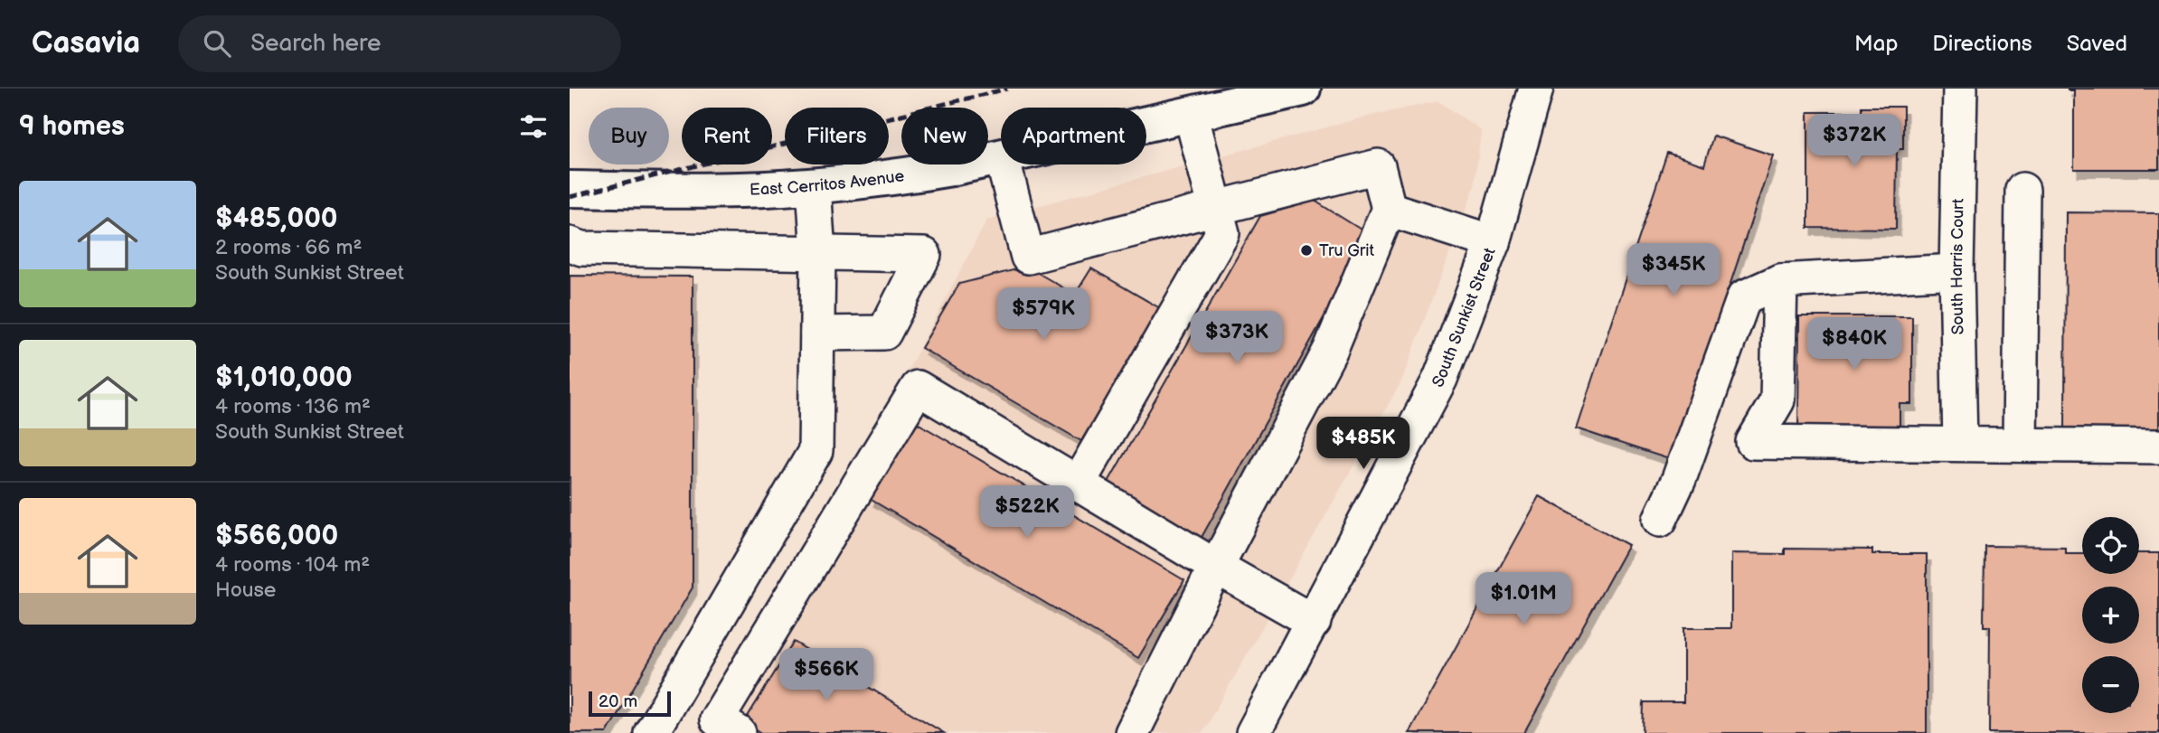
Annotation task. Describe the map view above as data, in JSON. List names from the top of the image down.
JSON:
{
  "streets": {
    "main road": ["East Cerritos Avenue"],
    "street": ["South Harris Court", "South Sunkist Street"]
  },
  "places": ["Tru Grit"],
  "scale_bar": "20 m",
  "page": {
    "header": "Casavia",
    "search": "Search here",
    "nav": ["Map", "Directions", "Saved"],
    "heading": "9 homes",
    "chip": [
      "Buy",
      "Rent",
      "Filters",
      "New",
      "Apartment"
    ],
    "price": [
      "$372K",
      "$345K",
      "$579K",
      "$373K",
      "$840K",
      "$485K",
      "$522K",
      "$1.01M",
      "$566K"
    ],
    "list": [
      {
        "name": "$485,000",
        "note": "2 rooms · 66 m² · South Sunkist Street"
      },
      {
        "name": "$1,010,000",
        "note": "4 rooms · 136 m² · South Sunkist Street"
      },
      {
        "name": "$566,000",
        "note": "4 rooms · 104 m² · House"
      }
    ],
    "map_buttons": ["+", "−"],
    "scale": "20 m"
  }
}
